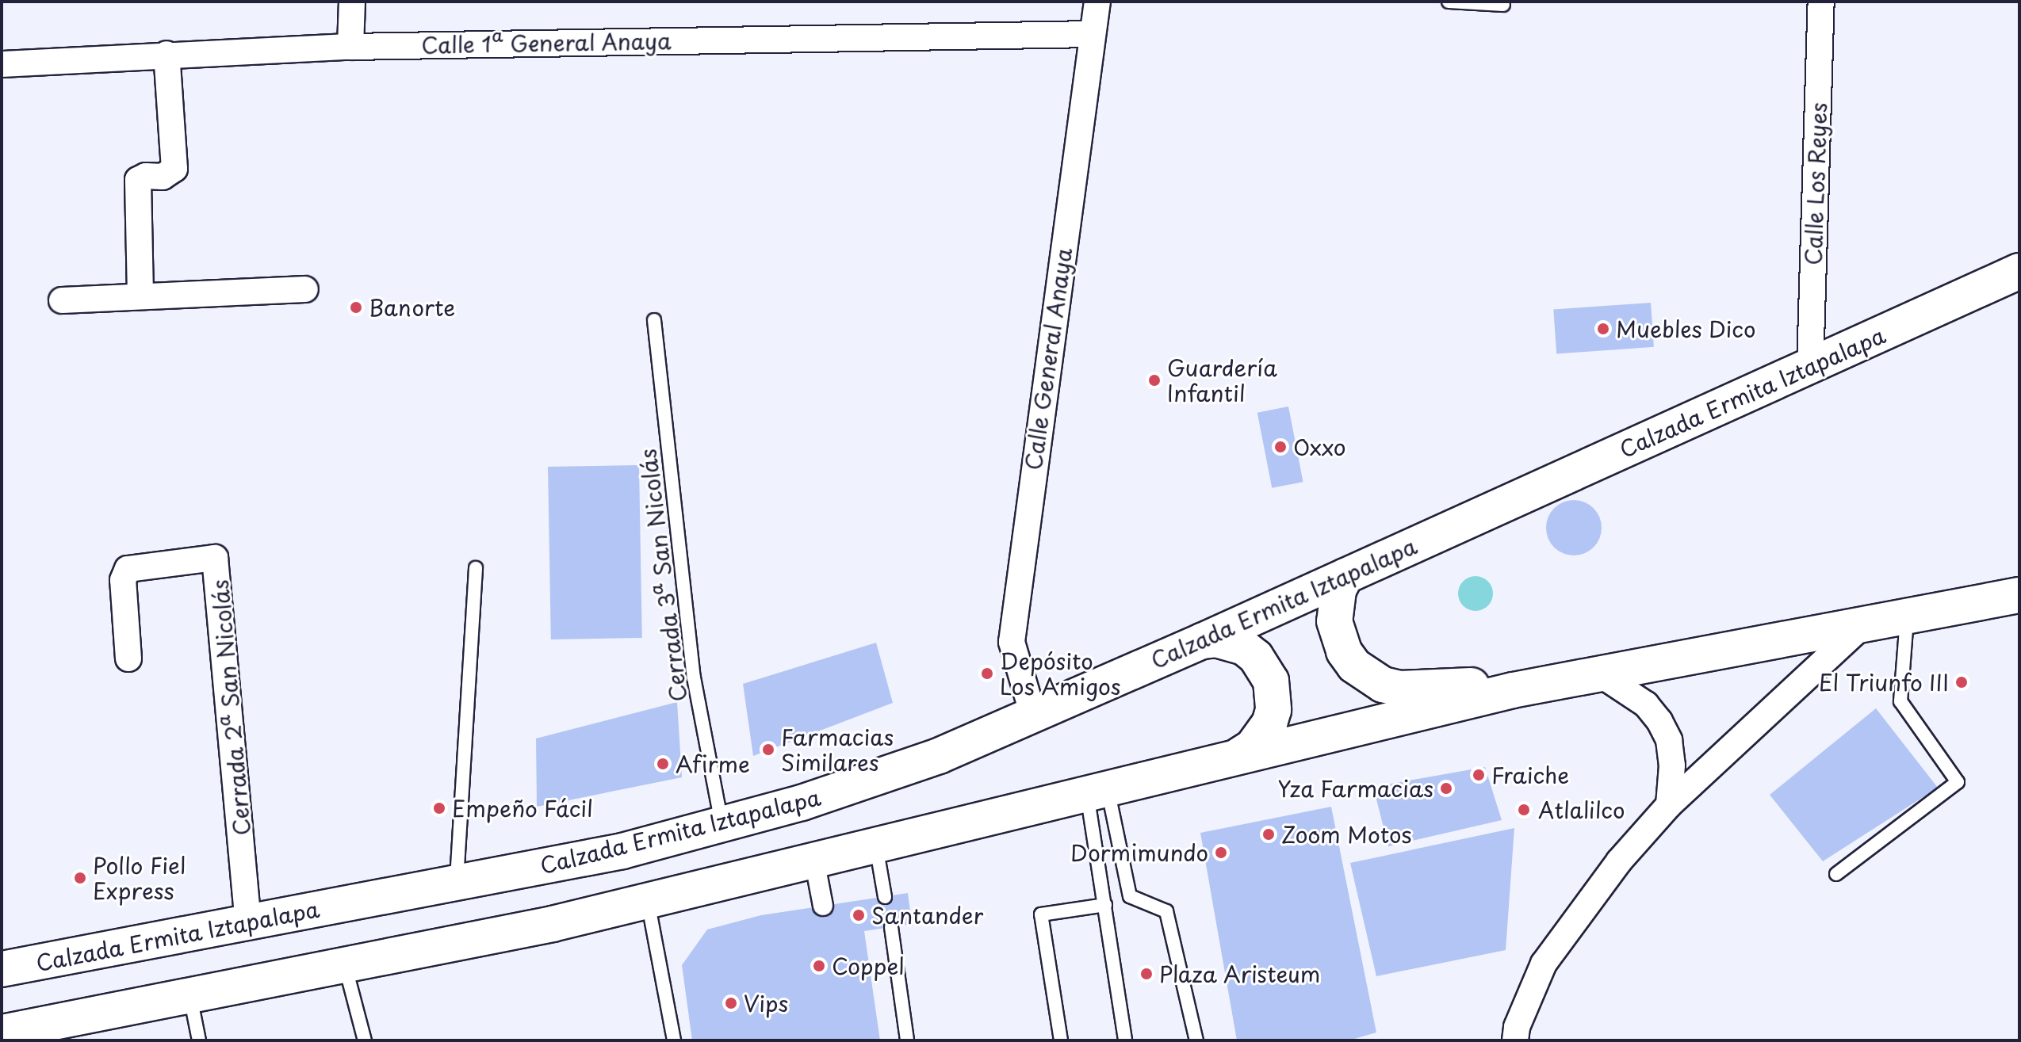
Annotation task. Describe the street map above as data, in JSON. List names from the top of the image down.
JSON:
{
  "streets": {
    "main road": ["Calzada Ermita Iztapalapa"],
    "street": [
      "Calle 1ª General Anaya",
      "Calle Los Reyes",
      "Calle General Anaya",
      "Cerrada 2ª San Nicolás"
    ],
    "lane": ["Cerrada 3ª San Nicolás"]
  },
  "crossings": [
    ["Calle 1ª General Anaya", "Calle General Anaya"],
    ["Calle Los Reyes", "Calzada Ermita Iztapalapa"],
    ["Calle General Anaya", "Calzada Ermita Iztapalapa"],
    ["Calzada Ermita Iztapalapa", "Cerrada 3ª San Nicolás"],
    ["Calzada Ermita Iztapalapa", "Cerrada 2ª San Nicolás"]
  ],
  "places": [
    "Banorte",
    "Muebles Dico",
    "Guardería Infantil",
    "Oxxo",
    "Depósito Los Amigos",
    "El Triunfo III",
    "Farmacias Similares",
    "Afirme",
    "Fraiche",
    "Yza Farmacias",
    "Empeño Fácil",
    "Atlalilco",
    "Zoom Motos",
    "Dormimundo",
    "Pollo Fiel Express",
    "Santander",
    "Coppel",
    "Plaza Aristeum",
    "Vips"
  ]
}
